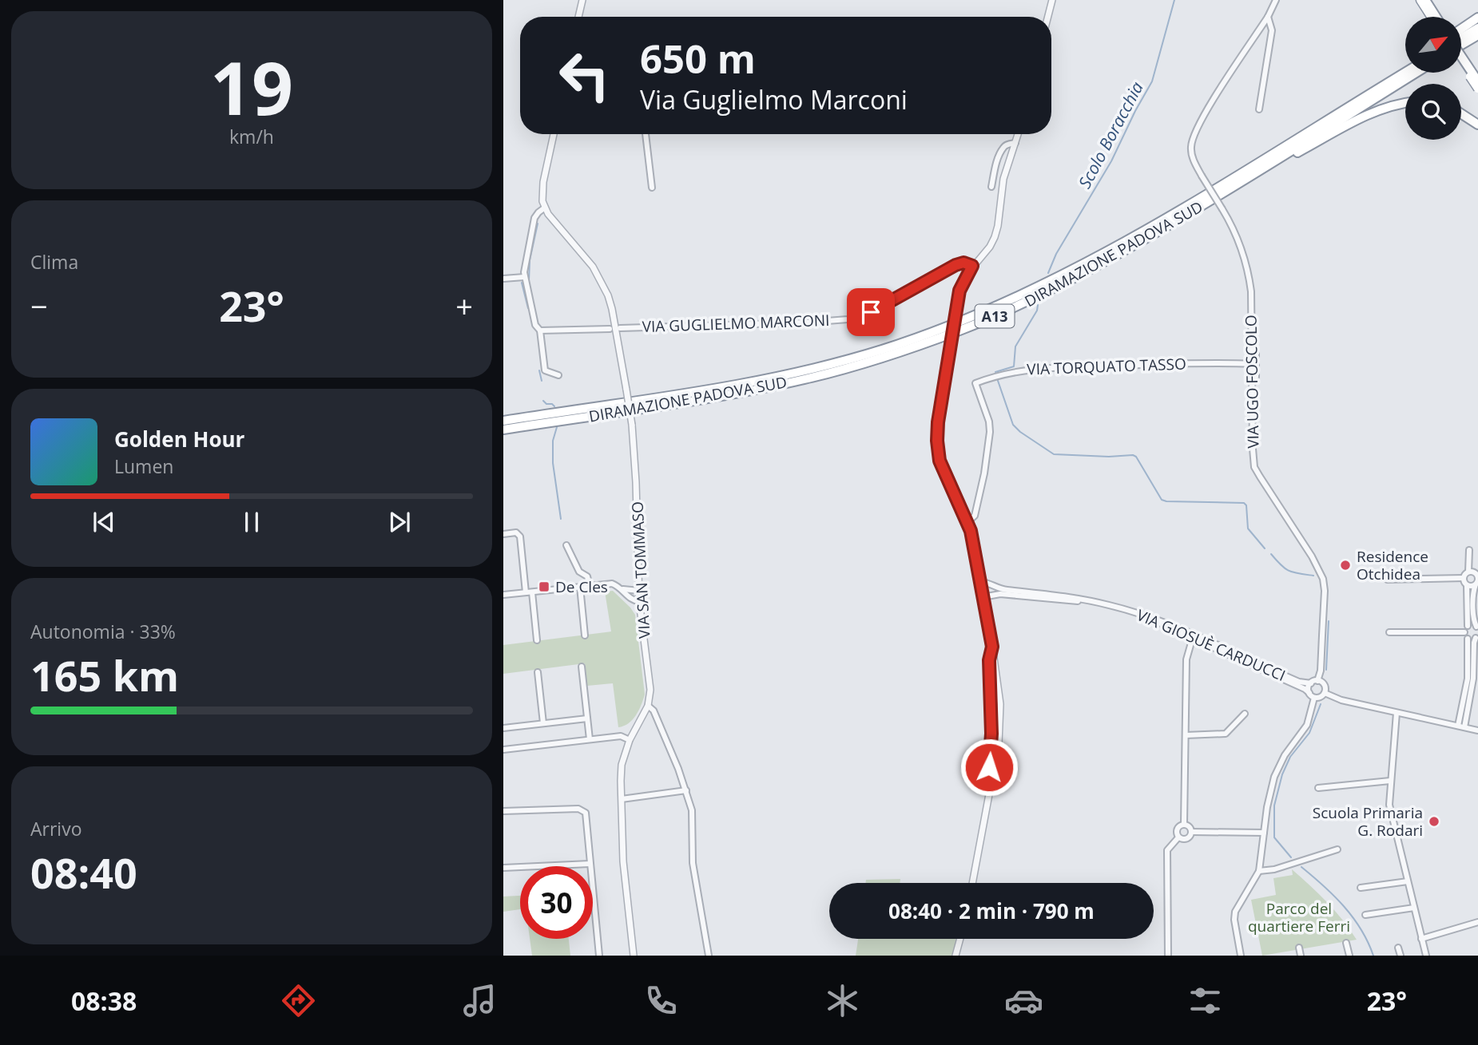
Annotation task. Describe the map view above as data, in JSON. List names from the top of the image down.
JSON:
{
  "streets": {
    "highway": ["DIRAMAZIONE PADOVA SUD", "A13"],
    "street": [
      "VIA GUGLIELMO MARCONI",
      "VIA TORQUATO TASSO",
      "VIA UGO FOSCOLO",
      "VIA SAN TOMMASO",
      "VIA GIOSUÈ CARDUCCI"
    ]
  },
  "crossings": [
    ["VIA TORQUATO TASSO", "VIA UGO FOSCOLO"],
    ["VIA UGO FOSCOLO", "VIA GIOSUÈ CARDUCCI"]
  ],
  "water": ["Scolo Boracchia"],
  "parks": ["Parco del quartiere Ferri"],
  "places": {
    "other": ["Residence Otchidea", "Scuola Primaria G. Rodari"],
    "transit": ["De Cles"]
  },
  "north": "top right",
  "page": {
    "tile": [
      ["19", "km/h"],
      "Clima",
      ["Autonomia · 33%", "165 km"],
      ["Arrivo", "08:40"]
    ],
    "turn": ["650 m", "Via Guglielmo Marconi"],
    "heat": ["−", "23°", "+"],
    "song": ["Golden Hour", "Lumen"],
    "limit": "30",
    "trip": "08:40 · 2 min · 790 m",
    "tabs": ["08:38", "23°"]
  }
}
